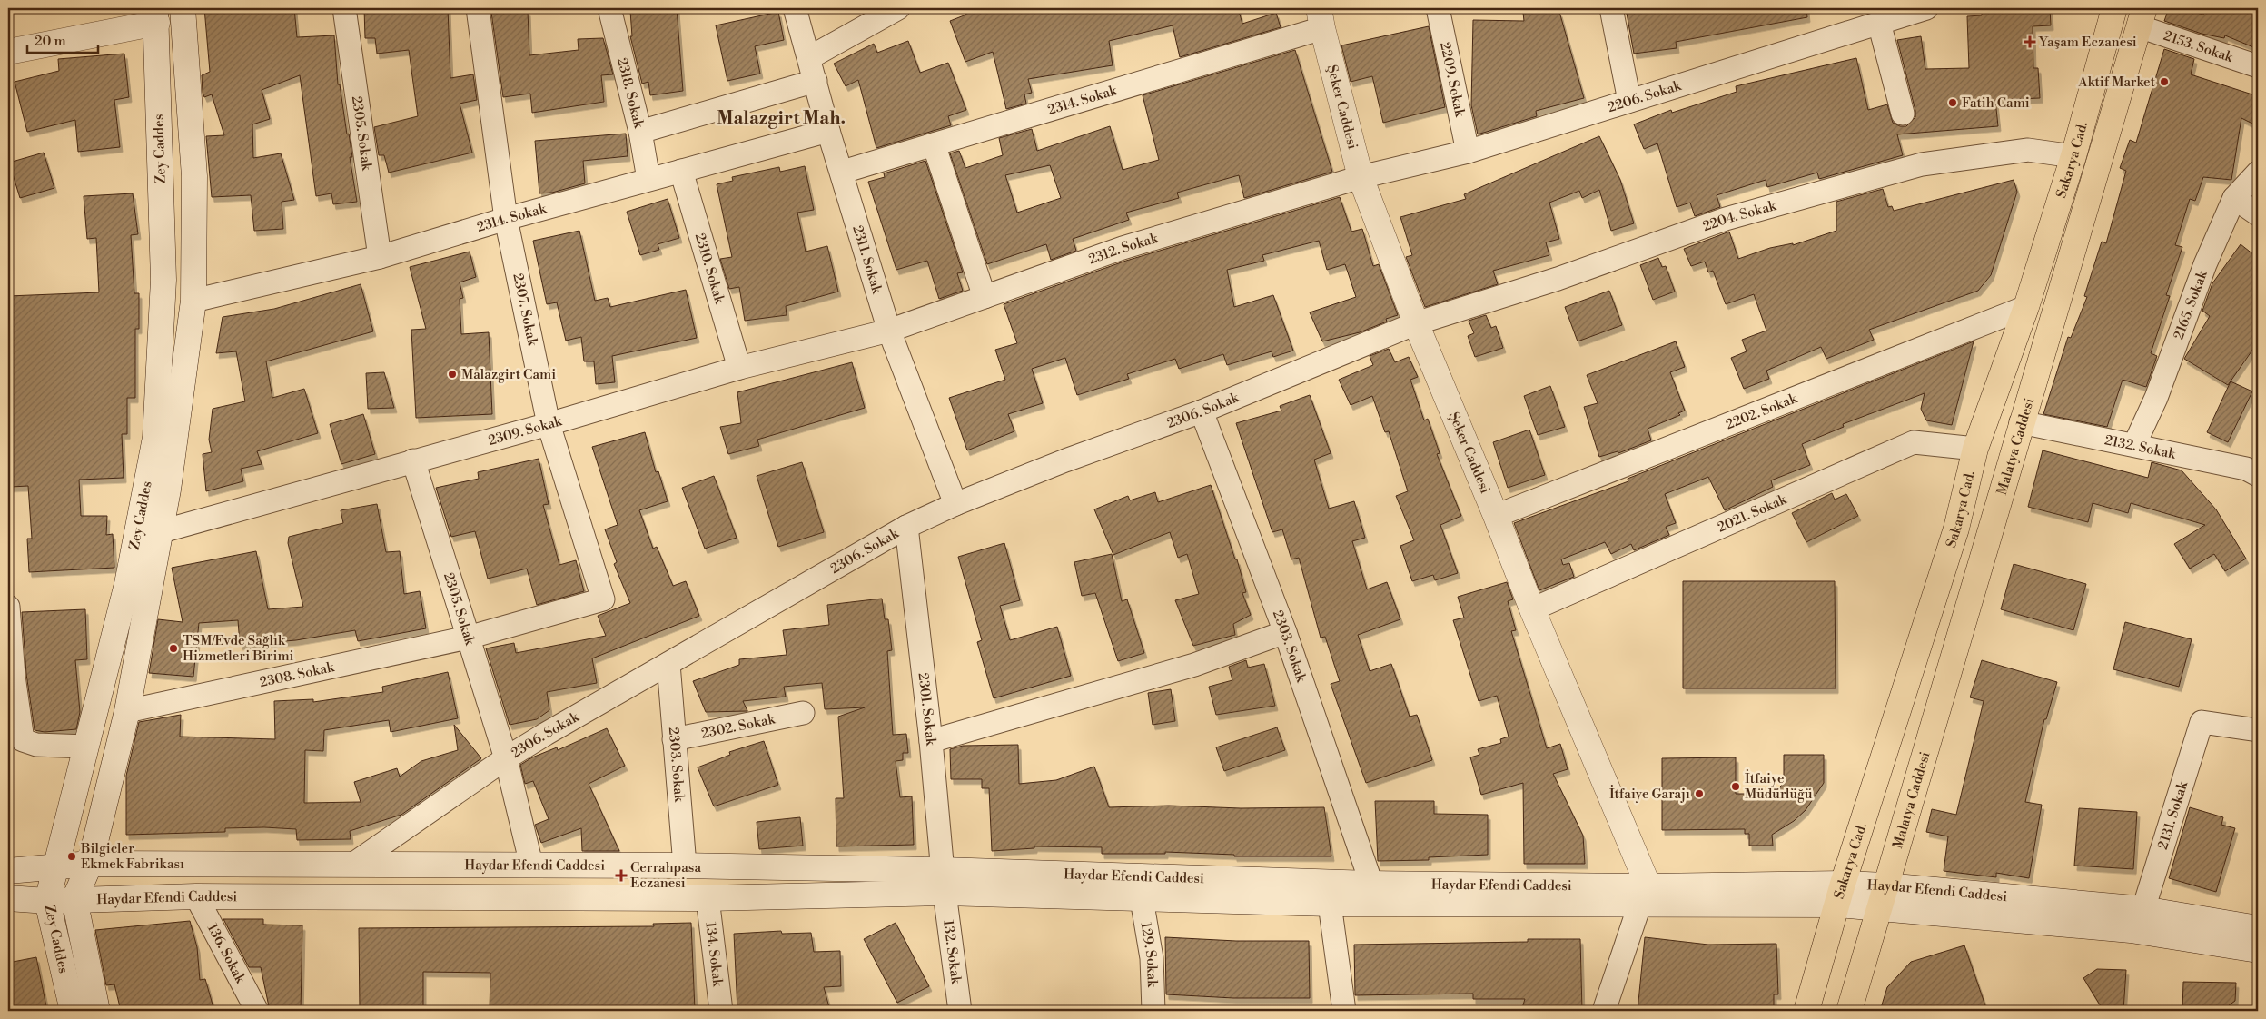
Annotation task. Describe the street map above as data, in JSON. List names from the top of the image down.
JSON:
{
  "streets": {
    "main road": [
      "Şeker Caddesi",
      "Zey Caddes",
      "Sakarya Cad.",
      "Malatya Caddesi",
      "Haydar Efendi Caddesi"
    ],
    "street": [
      "2153. Sokak",
      "2209. Sokak",
      "2318. Sokak",
      "2206. Sokak",
      "2314. Sokak",
      "2305. Sokak",
      "2204. Sokak",
      "2312. Sokak",
      "2311. Sokak",
      "2310. Sokak",
      "2165. Sokak",
      "2307. Sokak",
      "2306. Sokak",
      "2202. Sokak",
      "2309. Sokak",
      "2132. Sokak",
      "2021. Sokak",
      "2303. Sokak",
      "2308. Sokak",
      "2301. Sokak",
      "2302. Sokak",
      "2131. Sokak",
      "132. Sokak",
      "136. Sokak",
      "134. Sokak",
      "129. Sokak"
    ]
  },
  "crossings": [
    ["2153. Sokak", "Malatya Caddesi"],
    ["2209. Sokak", "2206. Sokak"],
    ["2318. Sokak", "2314. Sokak"],
    ["2206. Sokak", "Şeker Caddesi"],
    ["2206. Sokak", "2312. Sokak"],
    ["2314. Sokak", "Şeker Caddesi"],
    ["2314. Sokak", "2305. Sokak"],
    ["2314. Sokak", "Zey Caddes"],
    ["2314. Sokak", "2311. Sokak"],
    ["2314. Sokak", "2310. Sokak"],
    ["2314. Sokak", "2307. Sokak"],
    ["Şeker Caddesi", "2204. Sokak"],
    ["Şeker Caddesi", "2312. Sokak"],
    ["Şeker Caddesi", "2306. Sokak"],
    ["Şeker Caddesi", "2202. Sokak"],
    ["Şeker Caddesi", "2021. Sokak"],
    ["Şeker Caddesi", "Haydar Efendi Caddesi"],
    ["2305. Sokak", "2307. Sokak"],
    ["2305. Sokak", "2306. Sokak"],
    ["2305. Sokak", "2309. Sokak"],
    ["2305. Sokak", "2308. Sokak"],
    ["2305. Sokak", "Haydar Efendi Caddesi"],
    ["Zey Caddes", "2309. Sokak"],
    ["Zey Caddes", "2308. Sokak"],
    ["Zey Caddes", "Haydar Efendi Caddesi"],
    ["Sakarya Cad.", "2204. Sokak"],
    ["Sakarya Cad.", "2202. Sokak"],
    ["Sakarya Cad.", "2021. Sokak"],
    ["Sakarya Cad.", "Haydar Efendi Caddesi"],
    ["2204. Sokak", "2306. Sokak"],
    ["2312. Sokak", "2311. Sokak"],
    ["2312. Sokak", "2309. Sokak"],
    ["2311. Sokak", "2306. Sokak"],
    ["2311. Sokak", "2309. Sokak"],
    ["2310. Sokak", "2309. Sokak"],
    ["2165. Sokak", "2132. Sokak"],
    ["2307. Sokak", "2309. Sokak"],
    ["2307. Sokak", "2308. Sokak"],
    ["2306. Sokak", "2303. Sokak"],
    ["2306. Sokak", "2301. Sokak"],
    ["2306. Sokak", "Haydar Efendi Caddesi"],
    ["2132. Sokak", "Malatya Caddesi"],
    ["Malatya Caddesi", "Haydar Efendi Caddesi"],
    ["2303. Sokak", "2302. Sokak"],
    ["2303. Sokak", "Haydar Efendi Caddesi"],
    ["2301. Sokak", "Haydar Efendi Caddesi"],
    ["2301. Sokak", "132. Sokak"],
    ["2131. Sokak", "Haydar Efendi Caddesi"],
    ["Haydar Efendi Caddesi", "132. Sokak"],
    ["Haydar Efendi Caddesi", "136. Sokak"],
    ["Haydar Efendi Caddesi", "134. Sokak"],
    ["Haydar Efendi Caddesi", "129. Sokak"]
  ],
  "districts": ["Malazgirt Mah."],
  "places": {
    "health": ["Yaşam Eczanesi", "Cerrahpasa Eczanesi"],
    "other": [
      "Aktif Market",
      "Fatih Cami",
      "Malazgirt Cami",
      "TSM/Evde Sağlık Hizmetleri Birimi",
      "İtfaiye Müdürlüğü",
      "İtfaiye Garajı",
      "Bilgicler Ekmek Fabrikası"
    ]
  },
  "scale_bar": "20 m"
}
